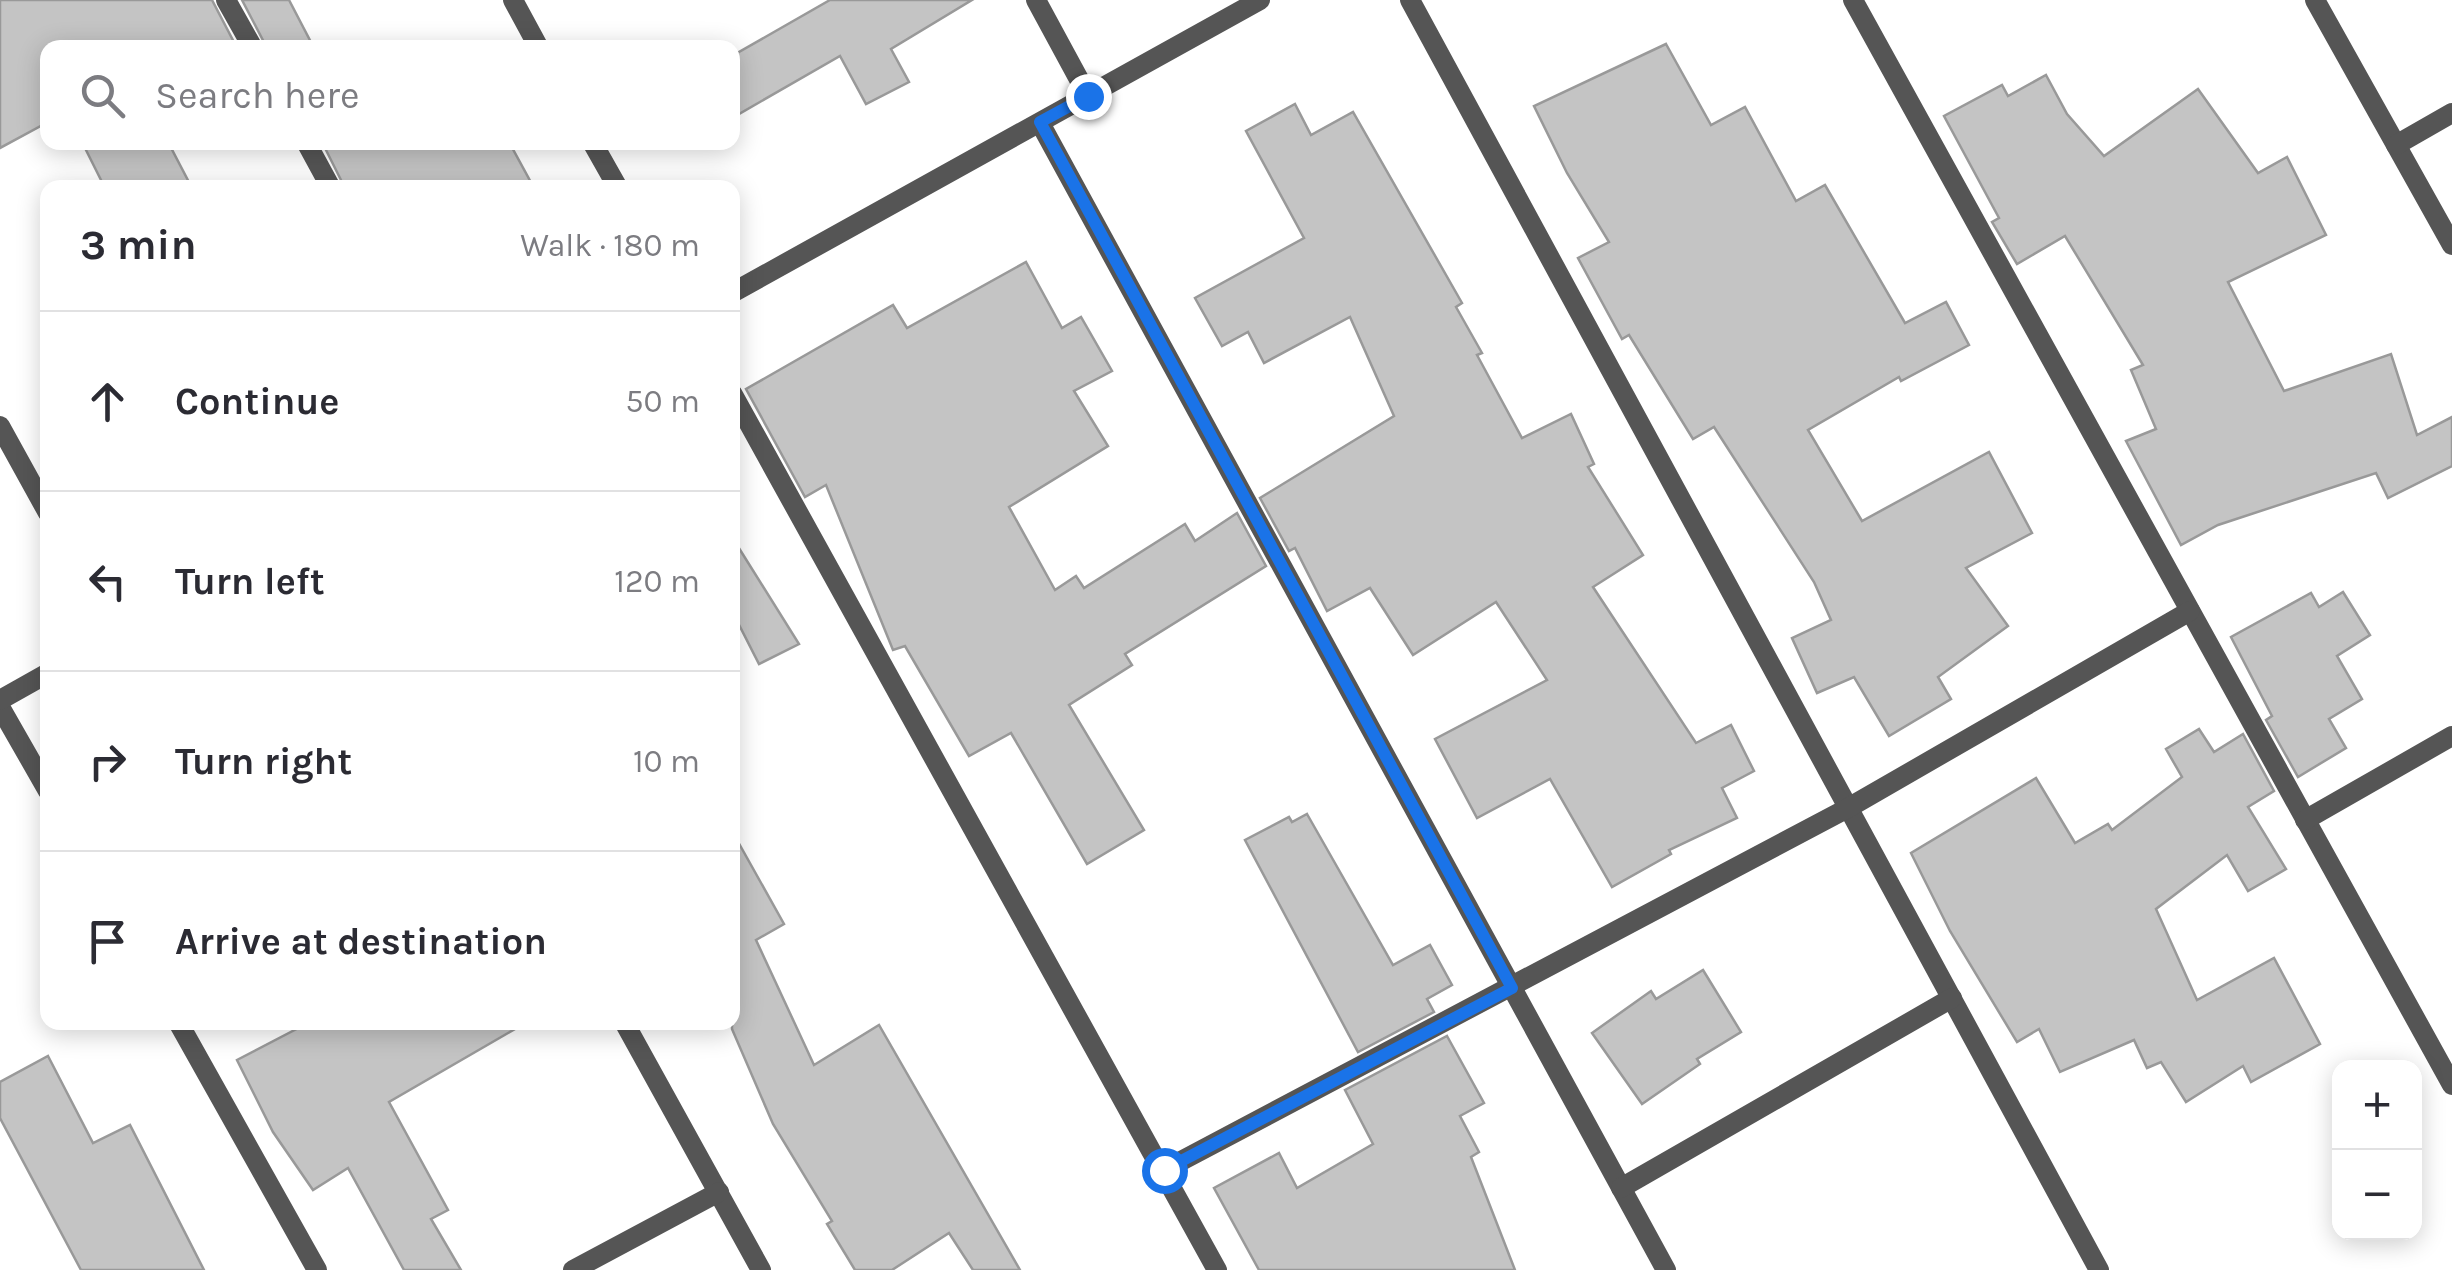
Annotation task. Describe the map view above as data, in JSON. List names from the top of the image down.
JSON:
{
  "page": {
    "search": "Search here",
    "heading": ["3 min", "Walk · 180 m"],
    "list": [
      ["Continue", "50 m"],
      ["Turn left", "120 m"],
      ["Turn right", "10 m"],
      "Arrive at destination"
    ],
    "map_buttons": ["+", "−"]
  }
}
